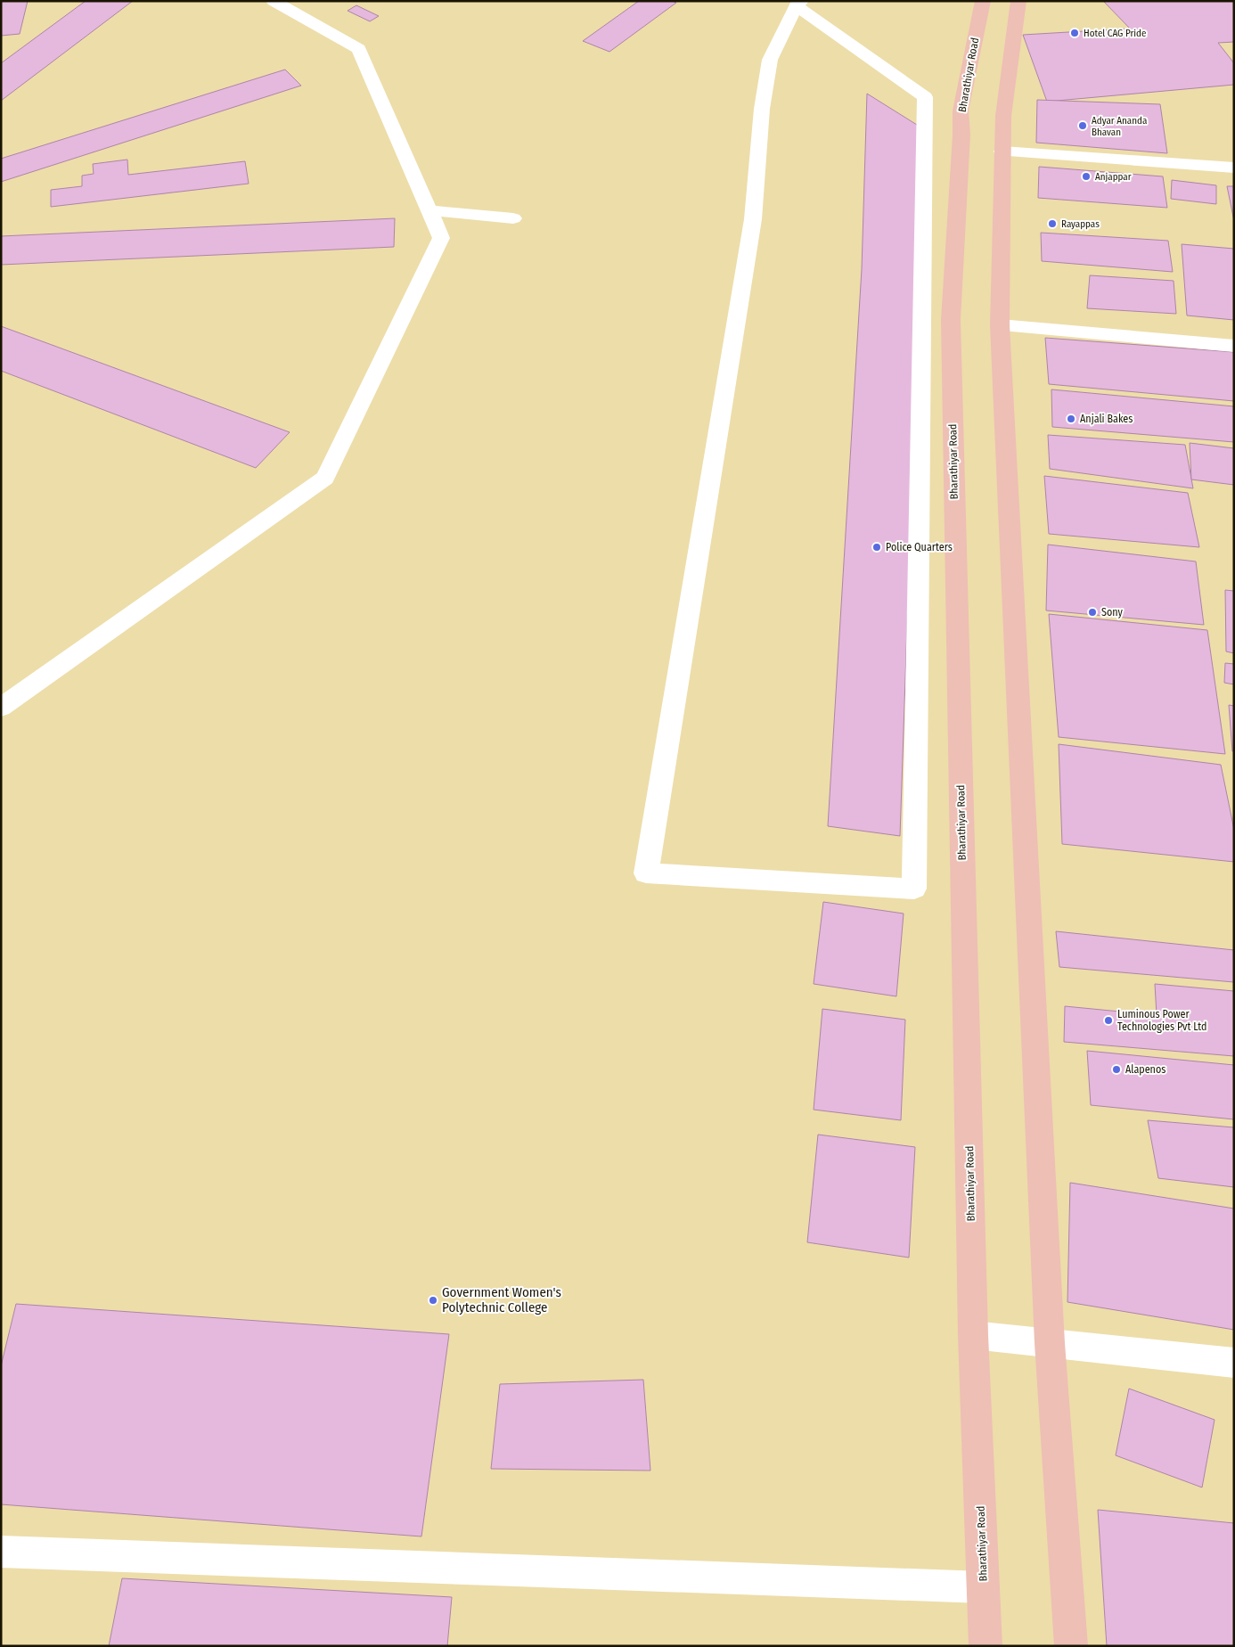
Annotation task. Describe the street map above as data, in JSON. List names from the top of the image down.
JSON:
{
  "streets": {
    "main road": ["Bharathiyar Road"]
  },
  "places": [
    "Hotel CAG Pride",
    "Adyar Ananda Bhavan",
    "Anjappar",
    "Rayappas",
    "Anjali Bakes",
    "Police Quarters",
    "Sony",
    "Luminous Power Technologies Pvt Ltd",
    "Alapenos",
    "Government Women's Polytechnic College"
  ]
}
